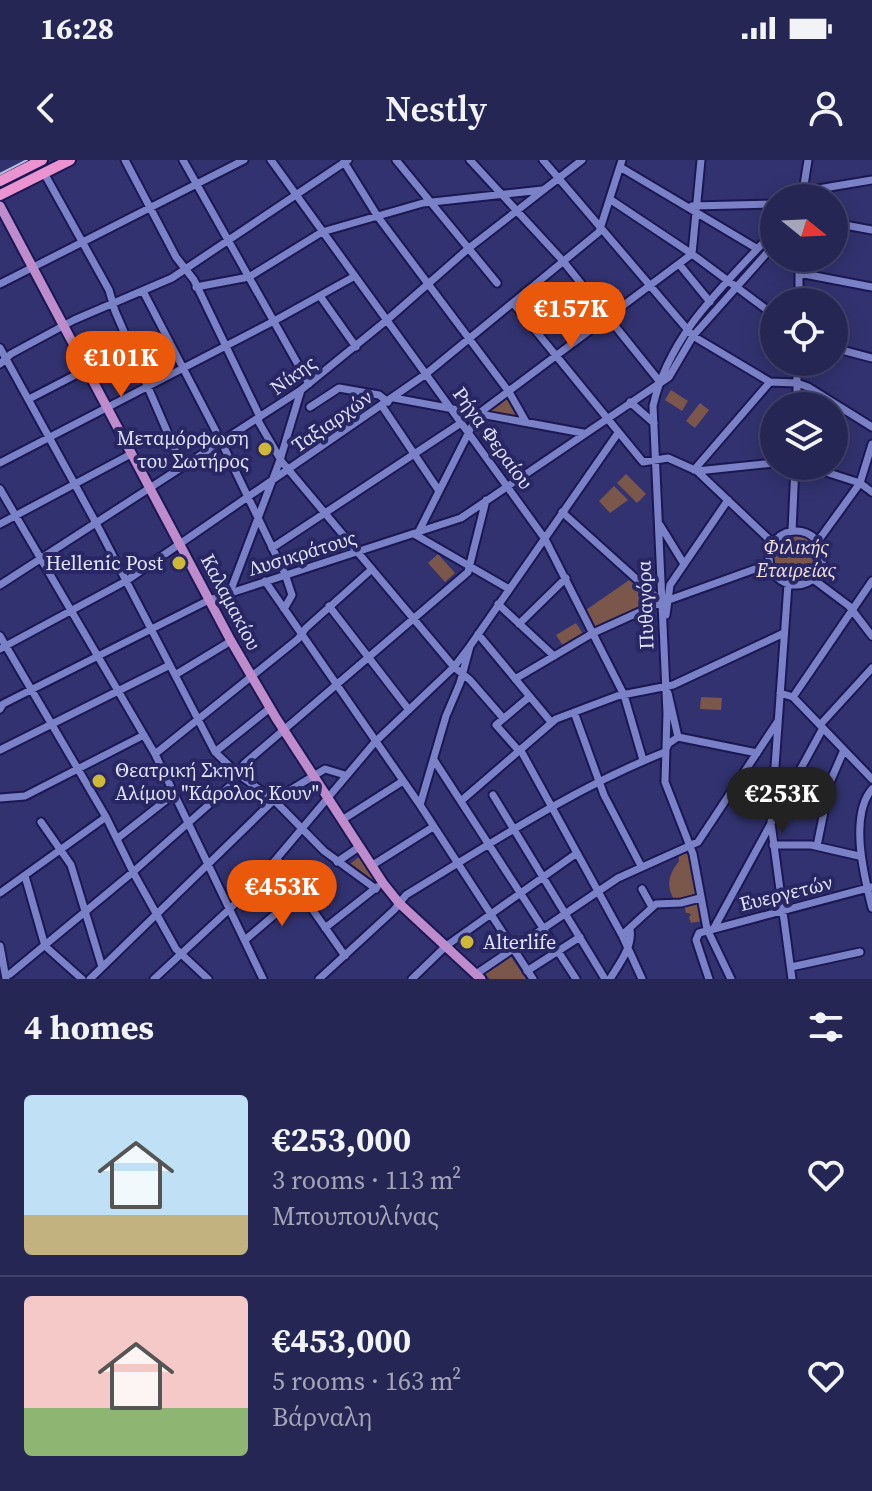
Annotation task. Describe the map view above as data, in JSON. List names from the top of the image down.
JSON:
{
  "streets": {
    "main road": ["Καλαμακίου"],
    "street": [
      "Νίκης",
      "Ταξιαρχών",
      "Ρήγα Φεραίου",
      "Λυσικράτους",
      "Πυθαγόρα",
      "Ευεργετών"
    ]
  },
  "crossings": [
    ["Νίκης", "Ρήγα Φεραίου"],
    ["Νίκης", "Καλαμακίου"],
    ["Ταξιαρχών", "Ρήγα Φεραίου"],
    ["Ταξιαρχών", "Καλαμακίου"],
    ["Ρήγα Φεραίου", "Λυσικράτους"],
    ["Λυσικράτους", "Καλαμακίου"],
    ["Λυσικράτους", "Πυθαγόρα"],
    ["Πυθαγόρα", "Ευεργετών"]
  ],
  "parks": ["Φιλικής Εταιρείας"],
  "places": [
    "Μεταμόρφωση του Σωτήρος",
    "Hellenic Post",
    "Θεατρική Σκηνή Αλίμου \"Κάρολος Κουν\"",
    "Alterlife"
  ],
  "north": "right",
  "page": {
    "status": "16:28",
    "header": "Nestly",
    "price": [
      "€157K",
      "€101K",
      "€253K",
      "€453K"
    ],
    "heading": "4 homes",
    "list": [
      {
        "name": "€253,000",
        "note": "3 rooms · 113 m² · Μπουπουλίνας"
      },
      {
        "name": "€453,000",
        "note": "5 rooms · 163 m² · Βάρναλη"
      }
    ]
  }
}
